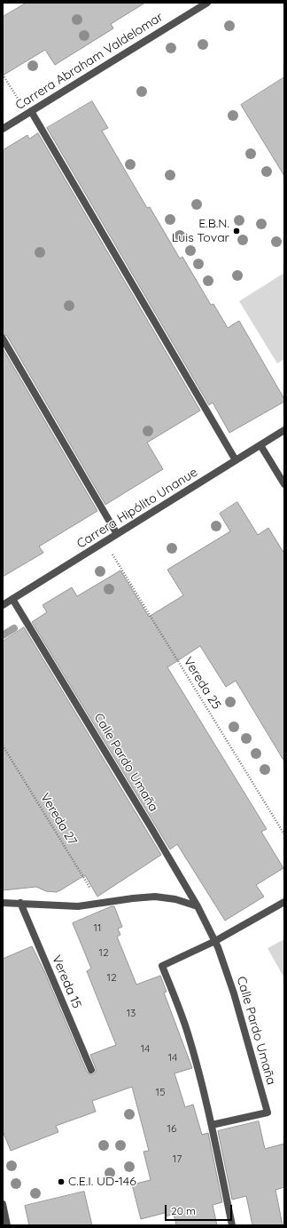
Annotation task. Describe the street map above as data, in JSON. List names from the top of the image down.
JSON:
{
  "streets": {
    "street": [
      "Carrera Abraham Valdelomar",
      "Carrera Hipólito Unanue",
      "Calle Pardo Umaña",
      "Vereda 15"
    ],
    "path": ["Vereda 25", "Vereda 27"]
  },
  "crossings": [
    ["Carrera Hipólito Unanue", "Vereda 25"],
    ["Carrera Hipólito Unanue", "Calle Pardo Umaña"]
  ],
  "places": ["E.B.N. Luis Tovar", "C.E.I. UD-146"],
  "house_numbers": [
    "11",
    "12",
    "12",
    "13",
    "14",
    "14",
    "15",
    "16",
    "17"
  ],
  "scale_bar": "20 m"
}
